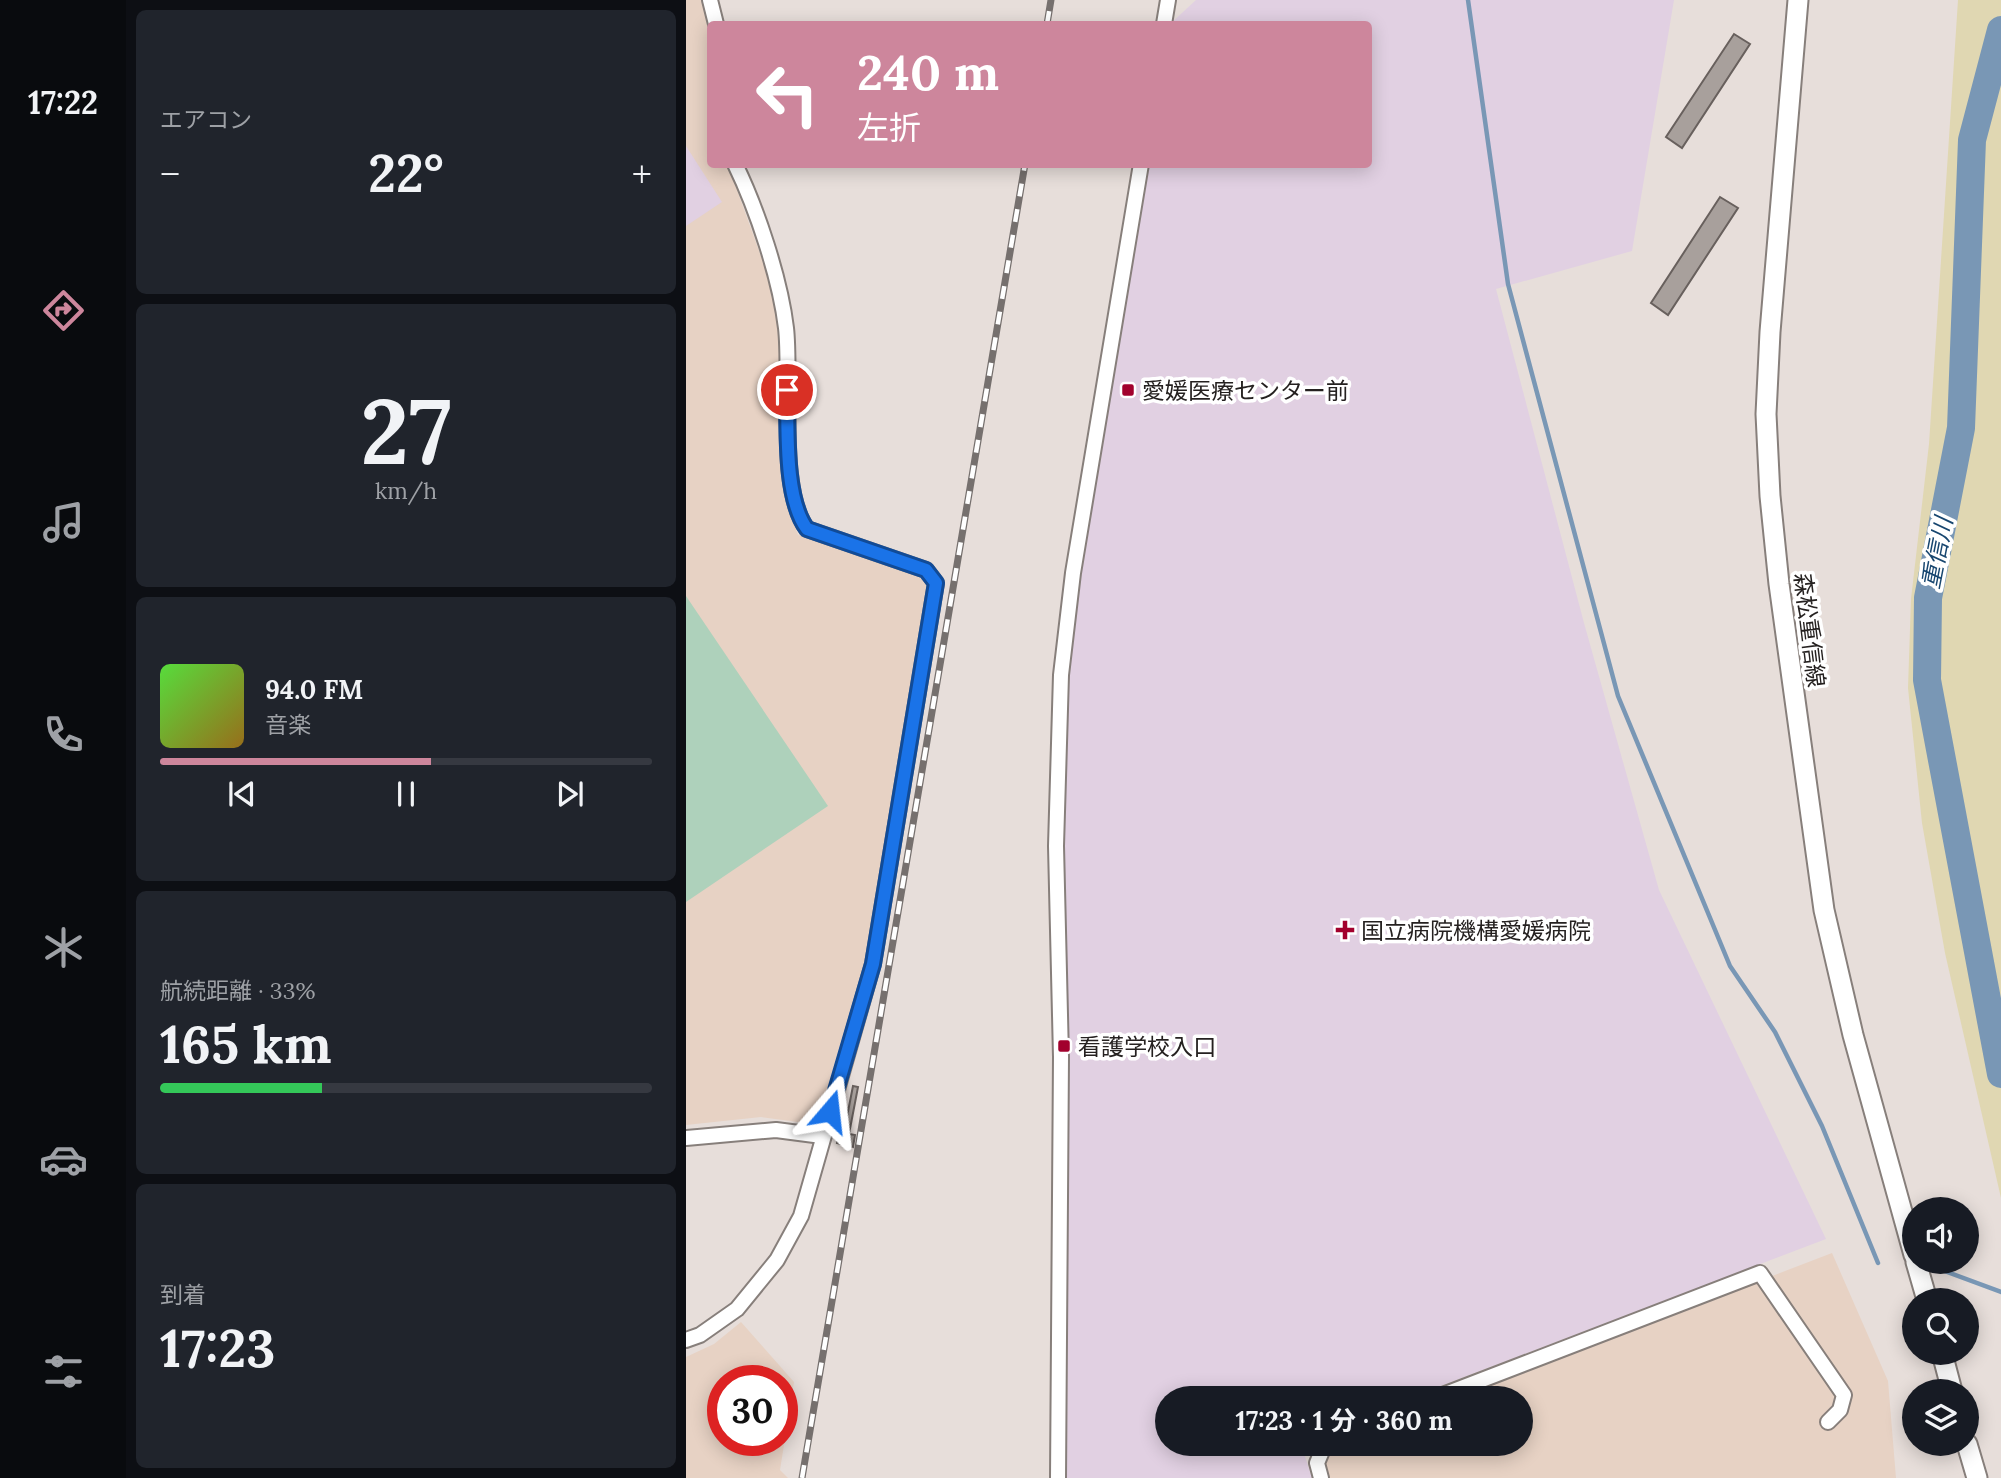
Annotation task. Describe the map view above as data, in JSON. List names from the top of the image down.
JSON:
{
  "streets": {
    "main road": ["森松重信線"]
  },
  "water": ["重信川"],
  "places": {
    "transit": ["愛媛医療センター前", "看護学校入口"],
    "health": ["国立病院機構愛媛病院"]
  },
  "page": {
    "tabs": "17:22",
    "tile": [
      "エアコン",
      ["27", "km/h"],
      ["航続距離 · 33%", "165 km"],
      ["到着", "17:23"]
    ],
    "turn": ["240 m", "左折"],
    "heat": ["−", "22°", "+"],
    "song": ["94.0 FM", "音楽"],
    "limit": "30",
    "trip": "17:23 · 1 分 · 360 m"
  }
}
